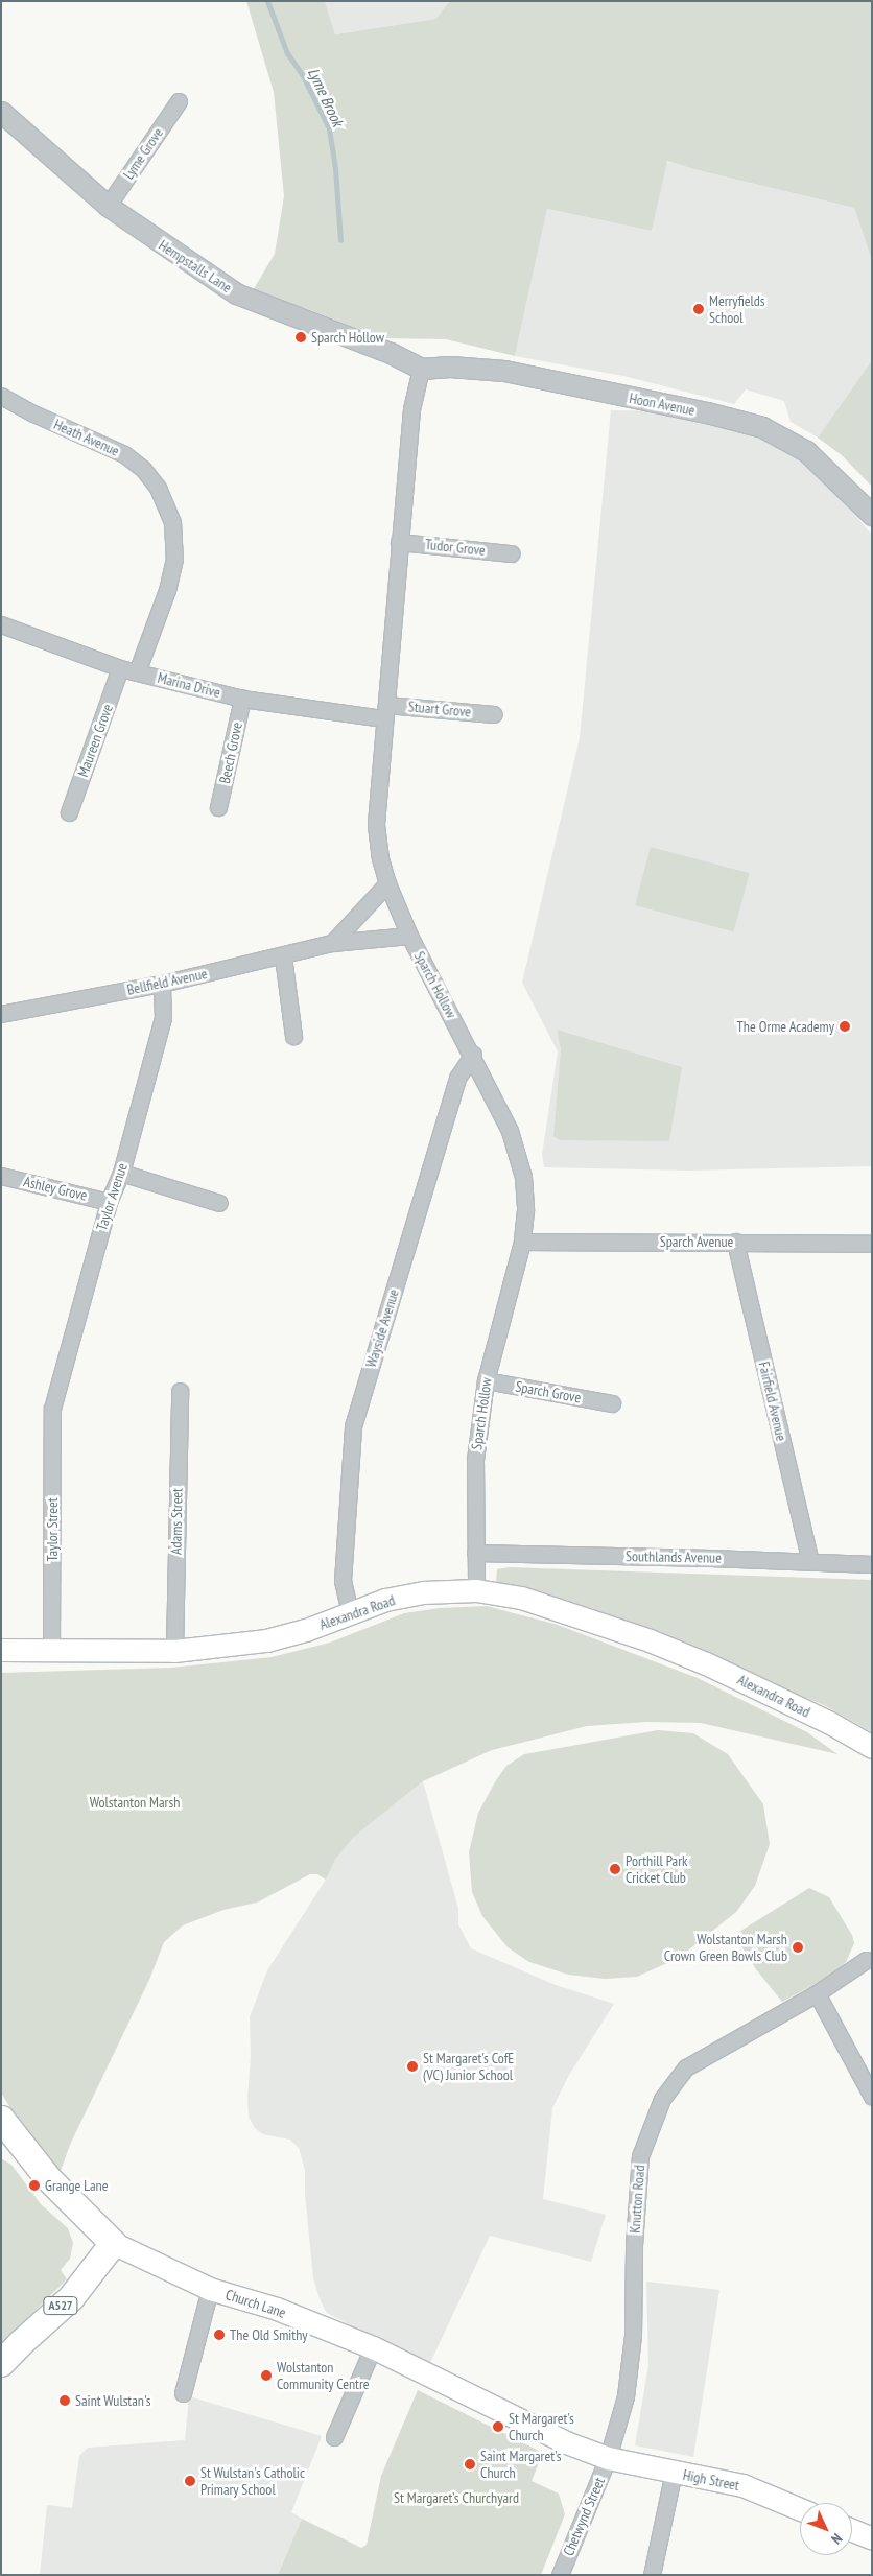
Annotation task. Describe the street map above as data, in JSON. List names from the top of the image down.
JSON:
{
  "streets": {
    "highway": ["Church Lane", "A527"],
    "main road": ["Alexandra Road", "High Street"],
    "street": [
      "Lyme Grove",
      "Hempstalls Lane",
      "Hoon Avenue",
      "Heath Avenue",
      "Tudor Grove",
      "Marina Drive",
      "Stuart Grove",
      "Maureen Grove",
      "Beech Grove",
      "Bellfield Avenue",
      "Sparch Hollow",
      "Ashley Grove",
      "Taylor Avenue",
      "Sparch Avenue",
      "Wayside Avenue",
      "Sparch Grove",
      "Fairfield Avenue",
      "Adams Street",
      "Taylor Street",
      "Southlands Avenue",
      "Knutton Road",
      "Chetwynd Street"
    ]
  },
  "crossings": [
    ["Lyme Grove", "Hempstalls Lane"],
    ["Hempstalls Lane", "Hoon Avenue"],
    ["Hempstalls Lane", "Sparch Hollow"],
    ["Hoon Avenue", "Sparch Hollow"],
    ["Heath Avenue", "Marina Drive"],
    ["Tudor Grove", "Sparch Hollow"],
    ["Marina Drive", "Stuart Grove"],
    ["Marina Drive", "Maureen Grove"],
    ["Marina Drive", "Beech Grove"],
    ["Marina Drive", "Sparch Hollow"],
    ["Stuart Grove", "Sparch Hollow"],
    ["Bellfield Avenue", "Sparch Hollow"],
    ["Bellfield Avenue", "Taylor Avenue"],
    ["Sparch Hollow", "Sparch Avenue"],
    ["Sparch Hollow", "Wayside Avenue"],
    ["Sparch Hollow", "Sparch Grove"],
    ["Sparch Hollow", "Southlands Avenue"],
    ["Sparch Hollow", "Alexandra Road"],
    ["Ashley Grove", "Taylor Avenue"],
    ["Taylor Avenue", "Taylor Street"],
    ["Sparch Avenue", "Fairfield Avenue"],
    ["Wayside Avenue", "Alexandra Road"],
    ["Fairfield Avenue", "Southlands Avenue"],
    ["Adams Street", "Alexandra Road"],
    ["Taylor Street", "Alexandra Road"],
    ["Knutton Road", "Church Lane"],
    ["Knutton Road", "High Street"],
    ["Knutton Road", "Chetwynd Street"],
    ["Church Lane", "A527"],
    ["Church Lane", "High Street"],
    ["Church Lane", "Chetwynd Street"],
    ["High Street", "Chetwynd Street"]
  ],
  "water": ["Lyme Brook"],
  "parks": ["Wolstanton Marsh", "St Margaret’s Churchyard"],
  "places": [
    "Merryfields School",
    "Sparch Hollow",
    "The Orme Academy",
    "Porthill Park Cricket Club",
    "Wolstanton Marsh Crown Green Bowls Club",
    "St Margaret's CofE (VC) Junior School",
    "Grange Lane",
    "The Old Smithy",
    "Wolstanton Community Centre",
    "Saint Wulstan's",
    "St Margaret's Church",
    "Saint Margaret's Church",
    "St Wulstan's Catholic Primary School"
  ],
  "north": "bottom right"
}
